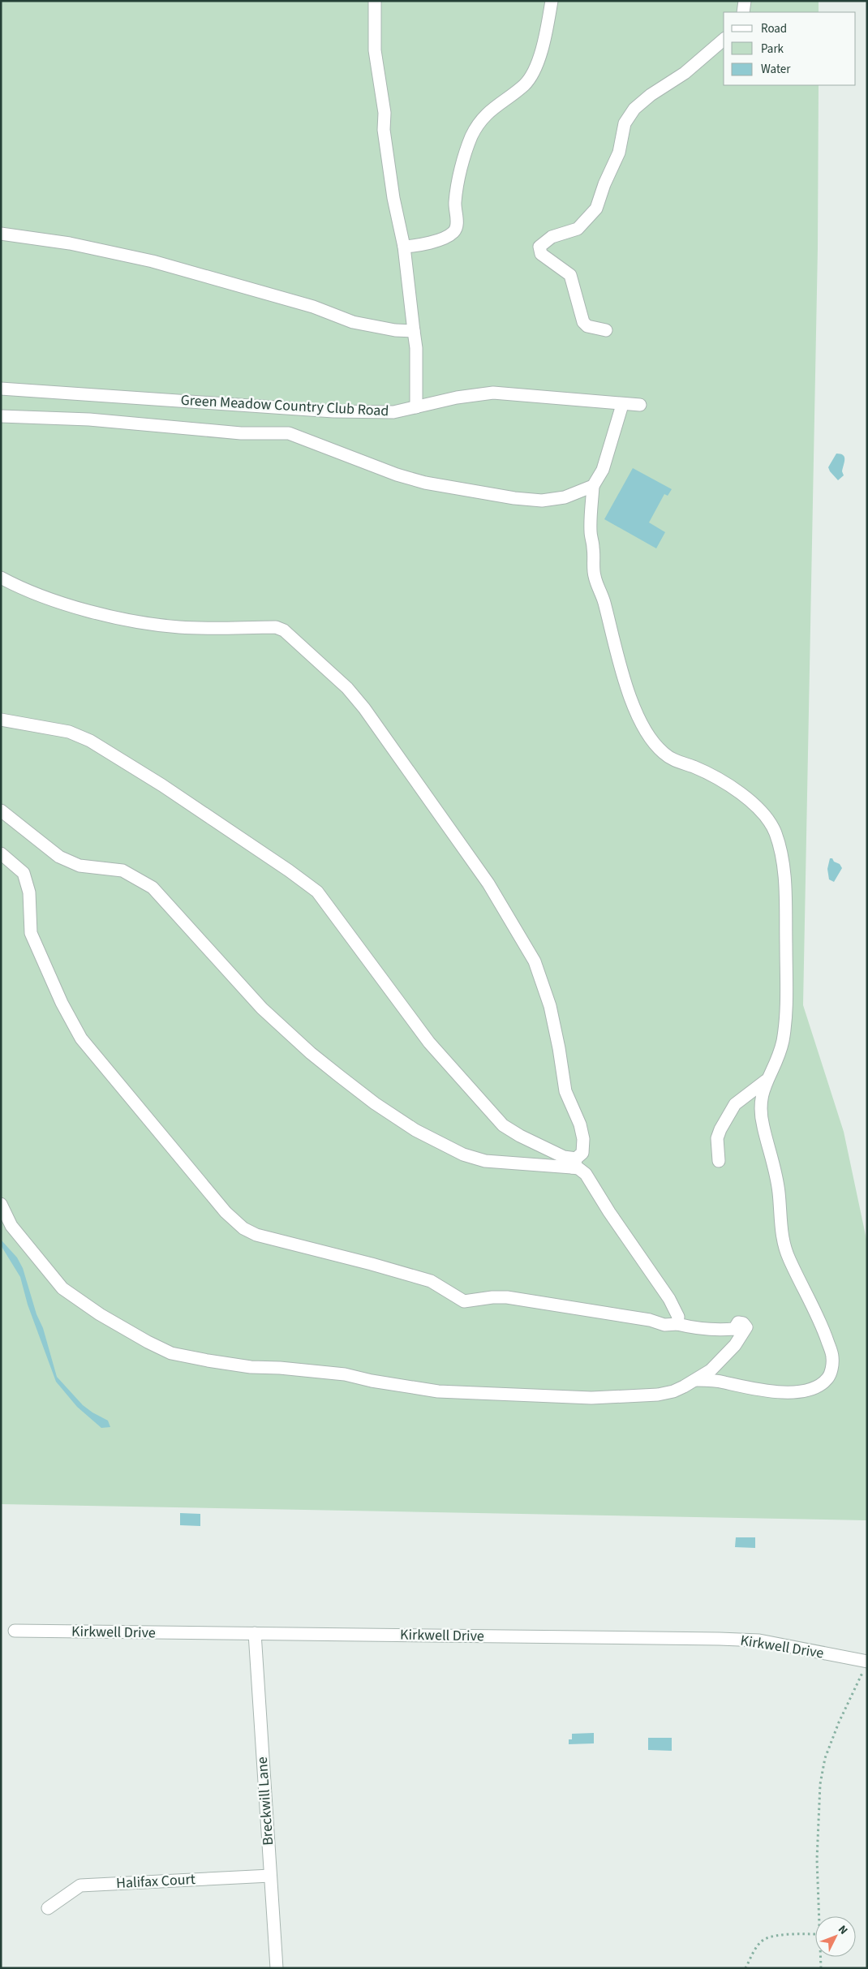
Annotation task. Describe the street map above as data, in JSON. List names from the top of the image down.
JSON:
{
  "streets": {
    "street": [
      "Green Meadow Country Club Road",
      "Kirkwell Drive",
      "Breckwill Lane",
      "Halifax Court"
    ]
  },
  "crossings": [
    ["Kirkwell Drive", "Breckwill Lane"],
    ["Breckwill Lane", "Halifax Court"]
  ],
  "legend": ["Road", "Park", "Water"],
  "north": "top right"
}
